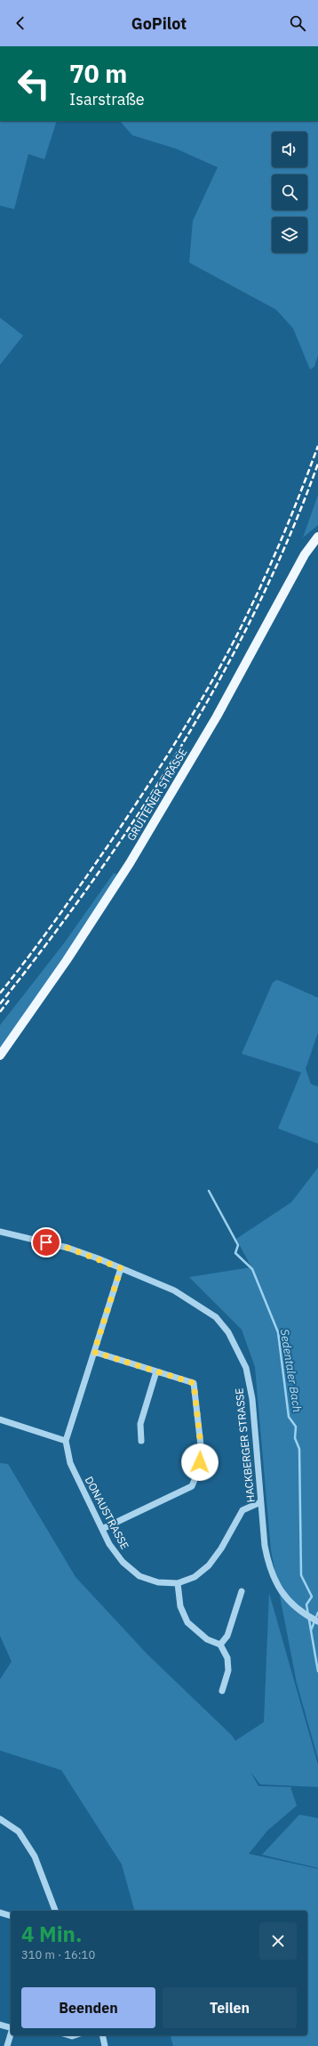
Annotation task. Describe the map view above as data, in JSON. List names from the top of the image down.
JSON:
{
  "streets": {
    "main road": ["GRUITENER STRASSE"],
    "street": ["HACKBERGER STRASSE", "DONAUSTRASSE"]
  },
  "crossings": [
    ["HACKBERGER STRASSE", "DONAUSTRASSE"]
  ],
  "water": ["Sedentaler Bach"],
  "page": {
    "header": "GoPilot",
    "turn": ["70 m", "Isarstraße"],
    "heading": ["4 Min.", "310 m · 16:10"],
    "buttons": ["Beenden", "Teilen"]
  }
}
